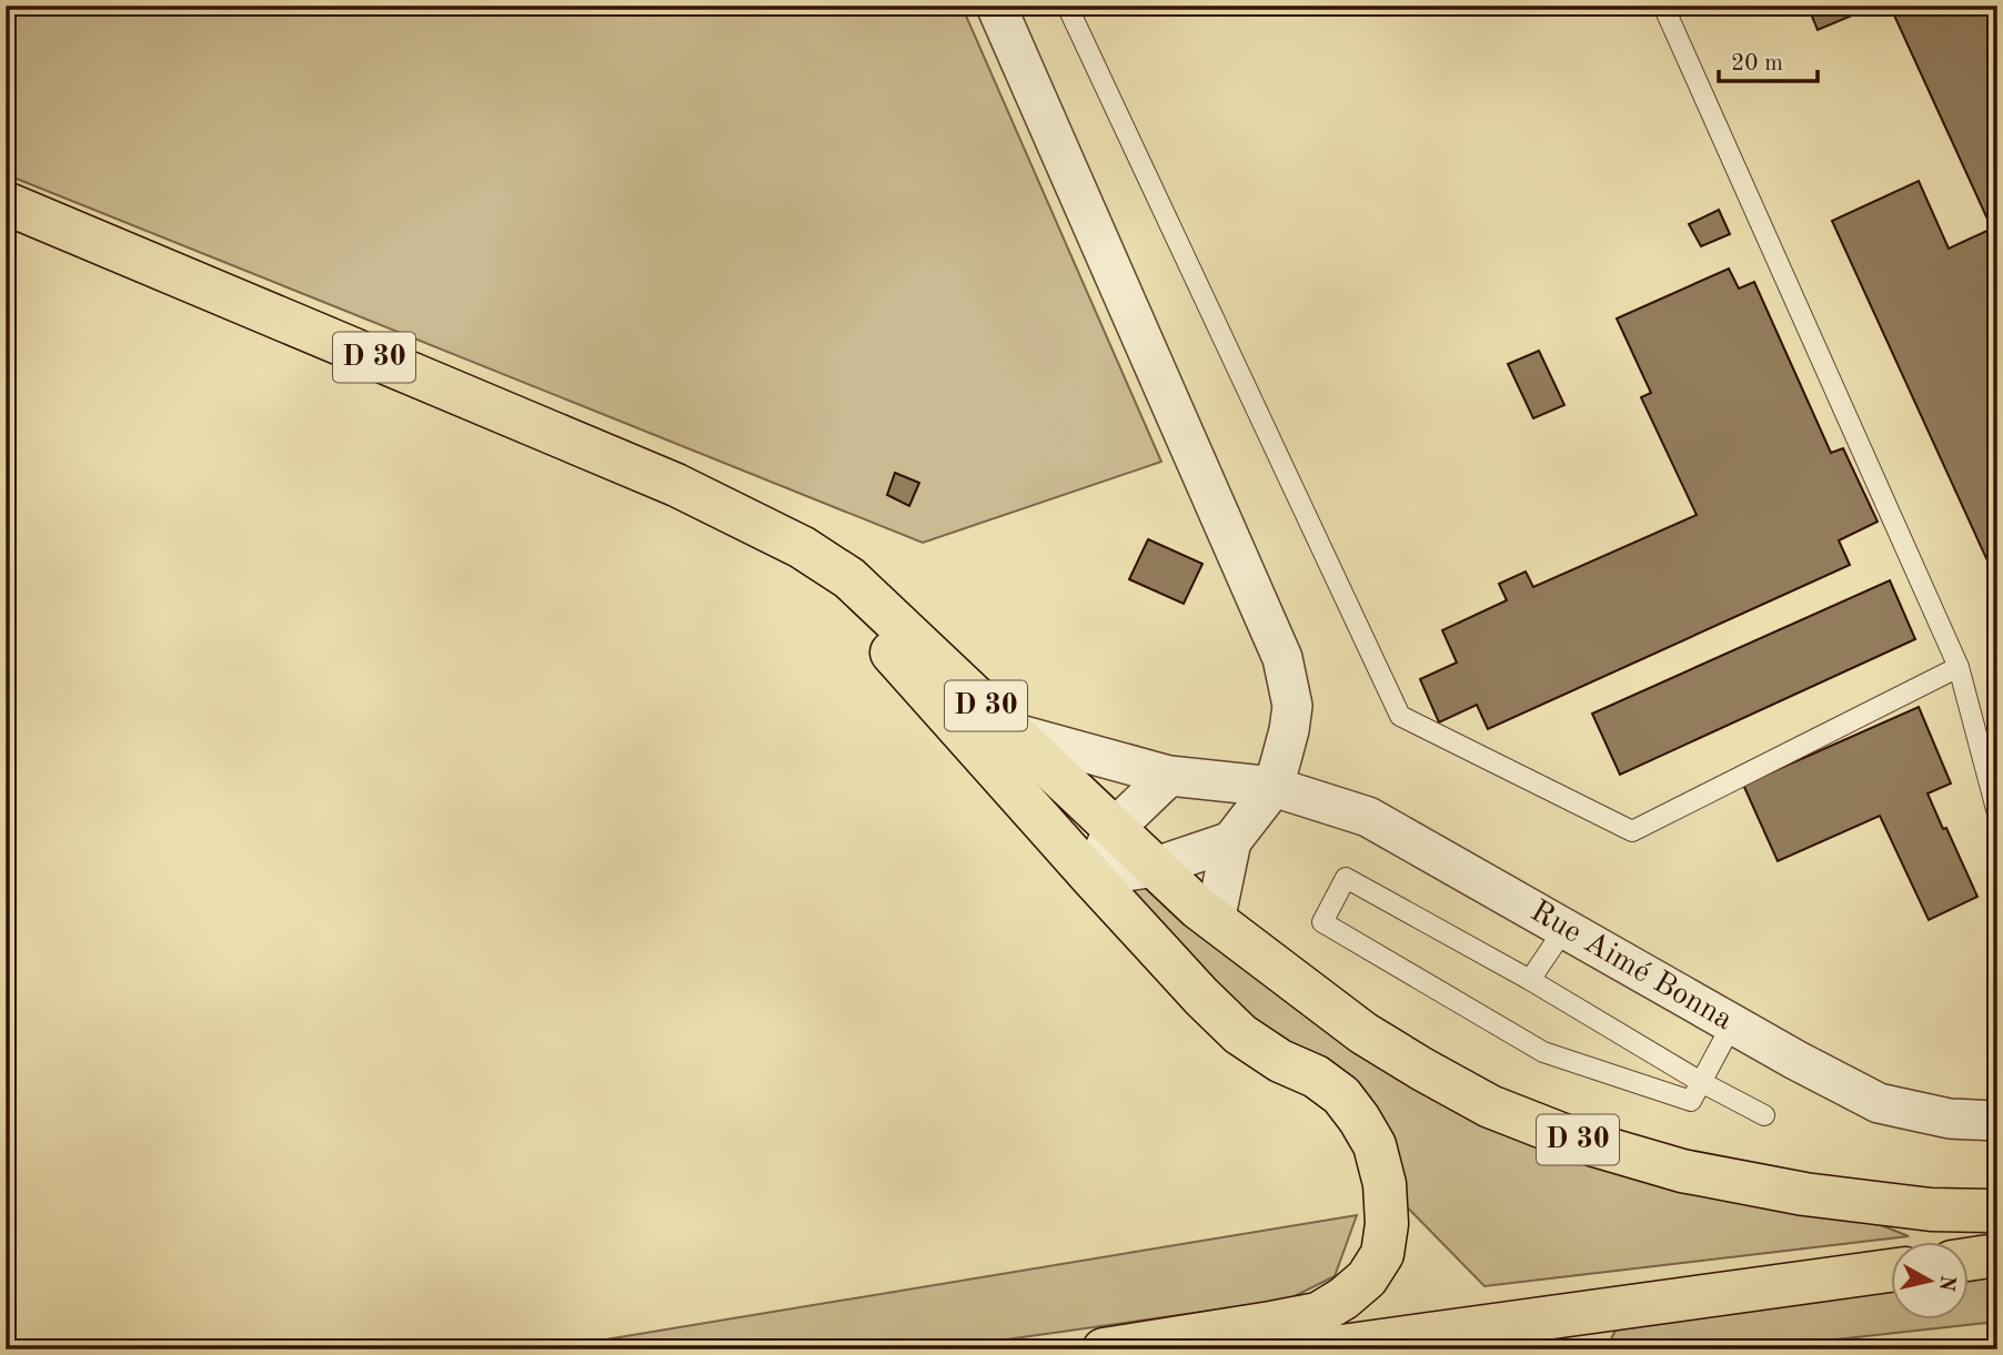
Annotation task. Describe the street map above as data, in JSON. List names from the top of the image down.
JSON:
{
  "streets": {
    "main road": ["D 30"],
    "street": ["Rue Aimé Bonna"]
  },
  "crossings": [
    ["D 30", "Rue Aimé Bonna"]
  ],
  "scale_bar": "20 m",
  "north": "right"
}
